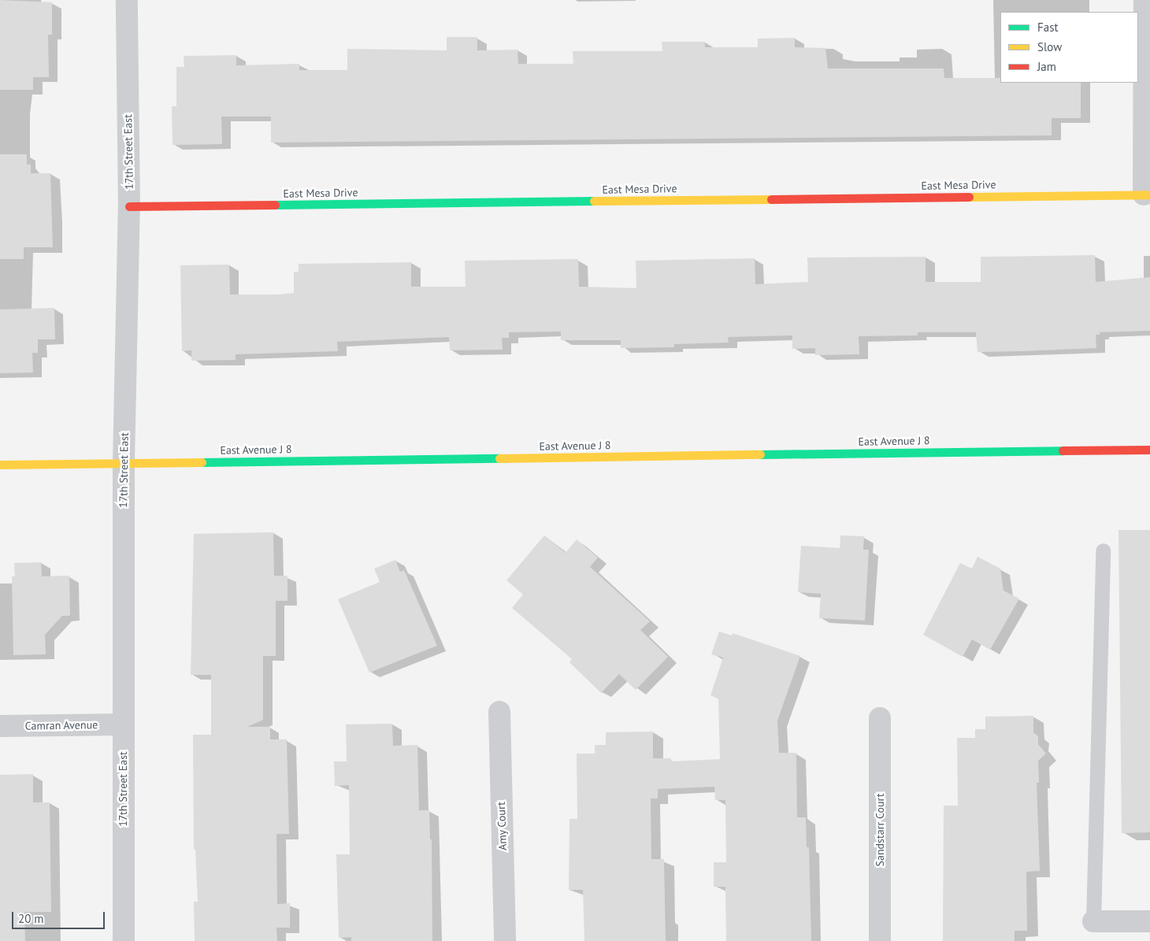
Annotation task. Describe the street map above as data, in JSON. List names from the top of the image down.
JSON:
{
  "streets": {
    "street": [
      "17th Street East",
      "East Mesa Drive",
      "East Avenue J 8",
      "Camran Avenue",
      "Amy Court",
      "Sandstarr Court"
    ]
  },
  "crossings": [
    ["17th Street East", "East Mesa Drive"],
    ["17th Street East", "East Avenue J 8"],
    ["17th Street East", "Camran Avenue"]
  ],
  "legend": ["Fast", "Slow", "Jam"],
  "scale_bar": "20 m"
}
